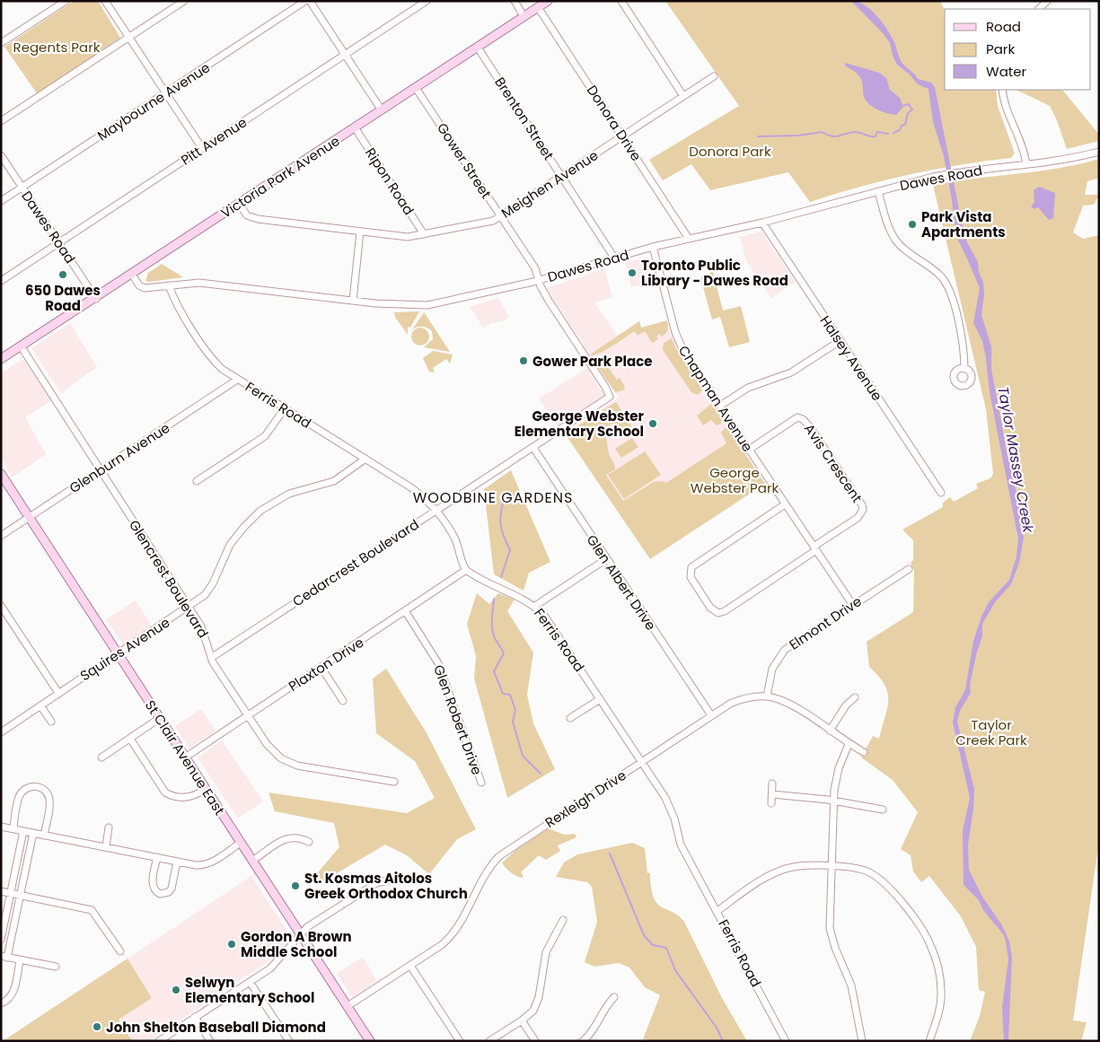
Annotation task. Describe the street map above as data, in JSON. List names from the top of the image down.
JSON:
{
  "streets": {
    "main road": ["Victoria Park Avenue", "St Clair Avenue East"],
    "street": [
      "Maybourne Avenue",
      "Brenton Street",
      "Donora Drive",
      "Pitt Avenue",
      "Gower Street",
      "Dawes Road",
      "Ripon Road",
      "Meighen Avenue",
      "Halsey Avenue",
      "Chapman Avenue",
      "Ferris Road",
      "Glenburn Avenue",
      "Avis Crescent",
      "Cedarcrest Boulevard",
      "Glencrest Boulevard",
      "Glen Albert Drive",
      "Elmont Drive",
      "Squires Avenue",
      "Plaxton Drive",
      "Glen Robert Drive",
      "Rexleigh Drive"
    ]
  },
  "crossings": [
    ["Maybourne Avenue", "Dawes Road"],
    ["Brenton Street", "Victoria Park Avenue"],
    ["Brenton Street", "Dawes Road"],
    ["Brenton Street", "Meighen Avenue"],
    ["Donora Drive", "Victoria Park Avenue"],
    ["Donora Drive", "Dawes Road"],
    ["Donora Drive", "Meighen Avenue"],
    ["Pitt Avenue", "Dawes Road"],
    ["Gower Street", "Victoria Park Avenue"],
    ["Gower Street", "Dawes Road"],
    ["Gower Street", "Meighen Avenue"],
    ["Gower Street", "Cedarcrest Boulevard"],
    ["Victoria Park Avenue", "Dawes Road"],
    ["Victoria Park Avenue", "Ripon Road"],
    ["Victoria Park Avenue", "Meighen Avenue"],
    ["Victoria Park Avenue", "Glencrest Boulevard"],
    ["Dawes Road", "Halsey Avenue"],
    ["Dawes Road", "Chapman Avenue"],
    ["Dawes Road", "Ferris Road"],
    ["Ripon Road", "Meighen Avenue"],
    ["Chapman Avenue", "Avis Crescent"],
    ["Chapman Avenue", "Elmont Drive"],
    ["Ferris Road", "Glenburn Avenue"],
    ["Ferris Road", "Cedarcrest Boulevard"],
    ["Ferris Road", "Squires Avenue"],
    ["Ferris Road", "Plaxton Drive"],
    ["Ferris Road", "Rexleigh Drive"],
    ["Glenburn Avenue", "Glencrest Boulevard"],
    ["Glenburn Avenue", "St Clair Avenue East"],
    ["Cedarcrest Boulevard", "Glencrest Boulevard"],
    ["Cedarcrest Boulevard", "Glen Albert Drive"],
    ["Glencrest Boulevard", "Squires Avenue"],
    ["Glencrest Boulevard", "Plaxton Drive"],
    ["Glen Albert Drive", "Rexleigh Drive"],
    ["Elmont Drive", "Rexleigh Drive"],
    ["Squires Avenue", "St Clair Avenue East"],
    ["Plaxton Drive", "Glen Robert Drive"],
    ["Plaxton Drive", "St Clair Avenue East"],
    ["St Clair Avenue East", "Rexleigh Drive"]
  ],
  "districts": ["WOODBINE GARDENS"],
  "water": ["Taylor Massey Creek"],
  "parks": [
    "Regents Park",
    "Donora Park",
    "George Webster Park",
    "Taylor Creek Park"
  ],
  "places": [
    "Park Vista Apartments",
    "Toronto Public Library - Dawes Road",
    "650 Dawes Road",
    "Gower Park Place",
    "George Webster Elementary School",
    "St. Kosmas Aitolos Greek Orthodox Church",
    "Gordon A Brown Middle School",
    "Selwyn Elementary School",
    "John Shelton Baseball Diamond"
  ],
  "legend": ["Road", "Park", "Water"]
}
